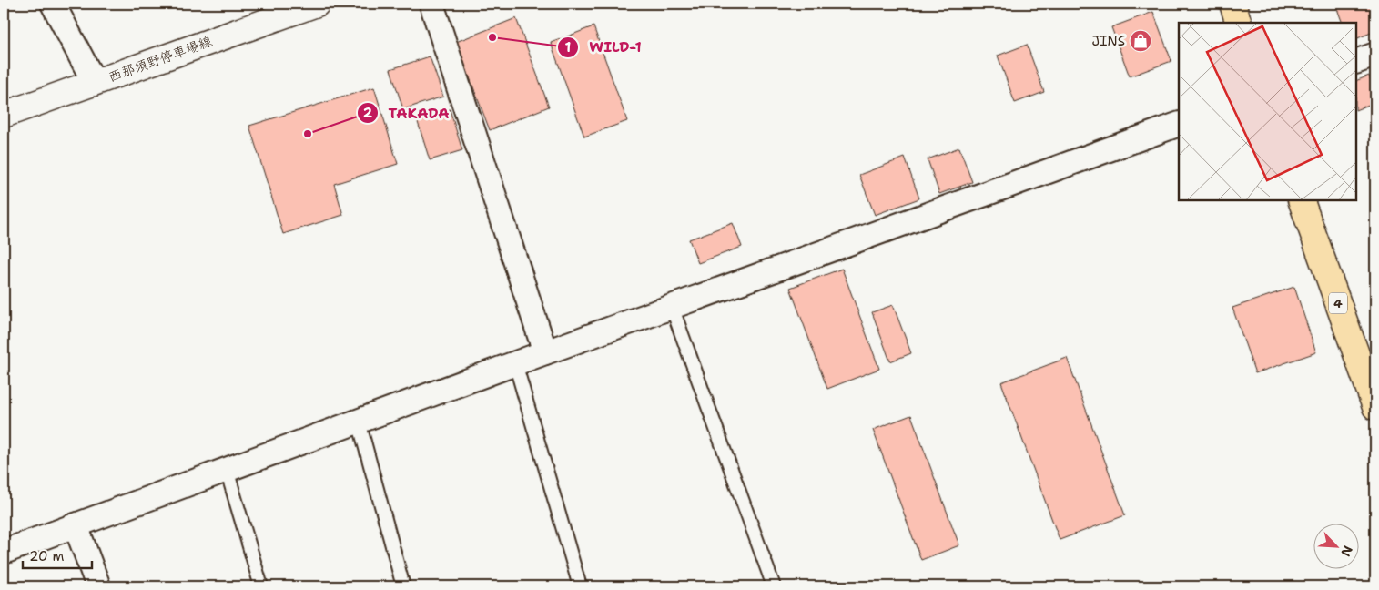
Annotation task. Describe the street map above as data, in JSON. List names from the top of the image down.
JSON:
{
  "streets": {
    "highway": ["4"],
    "main road": ["西那須野停車場線"]
  },
  "places": {
    "other": ["WILD-1", "TAKADA"],
    "shop": ["JINS"]
  },
  "scale_bar": "20 m",
  "north": "bottom right"
}
